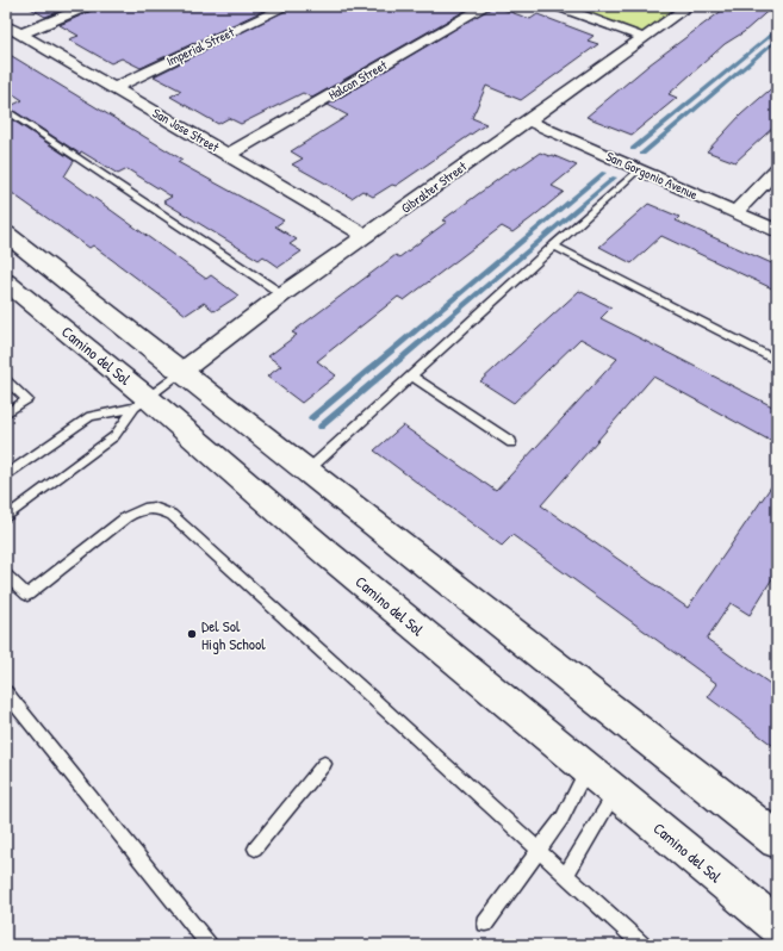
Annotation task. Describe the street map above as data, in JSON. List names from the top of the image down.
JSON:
{
  "streets": {
    "street": [
      "Imperial Street",
      "Halcon Street",
      "San Jose Street",
      "San Gorgonio Avenue",
      "Gibralter Street",
      "Camino del Sol"
    ]
  },
  "crossings": [
    ["Imperial Street", "San Jose Street"],
    ["Halcon Street", "San Jose Street"],
    ["San Jose Street", "Gibralter Street"],
    ["San Gorgonio Avenue", "Gibralter Street"]
  ],
  "places": ["Del Sol High School"]
}
